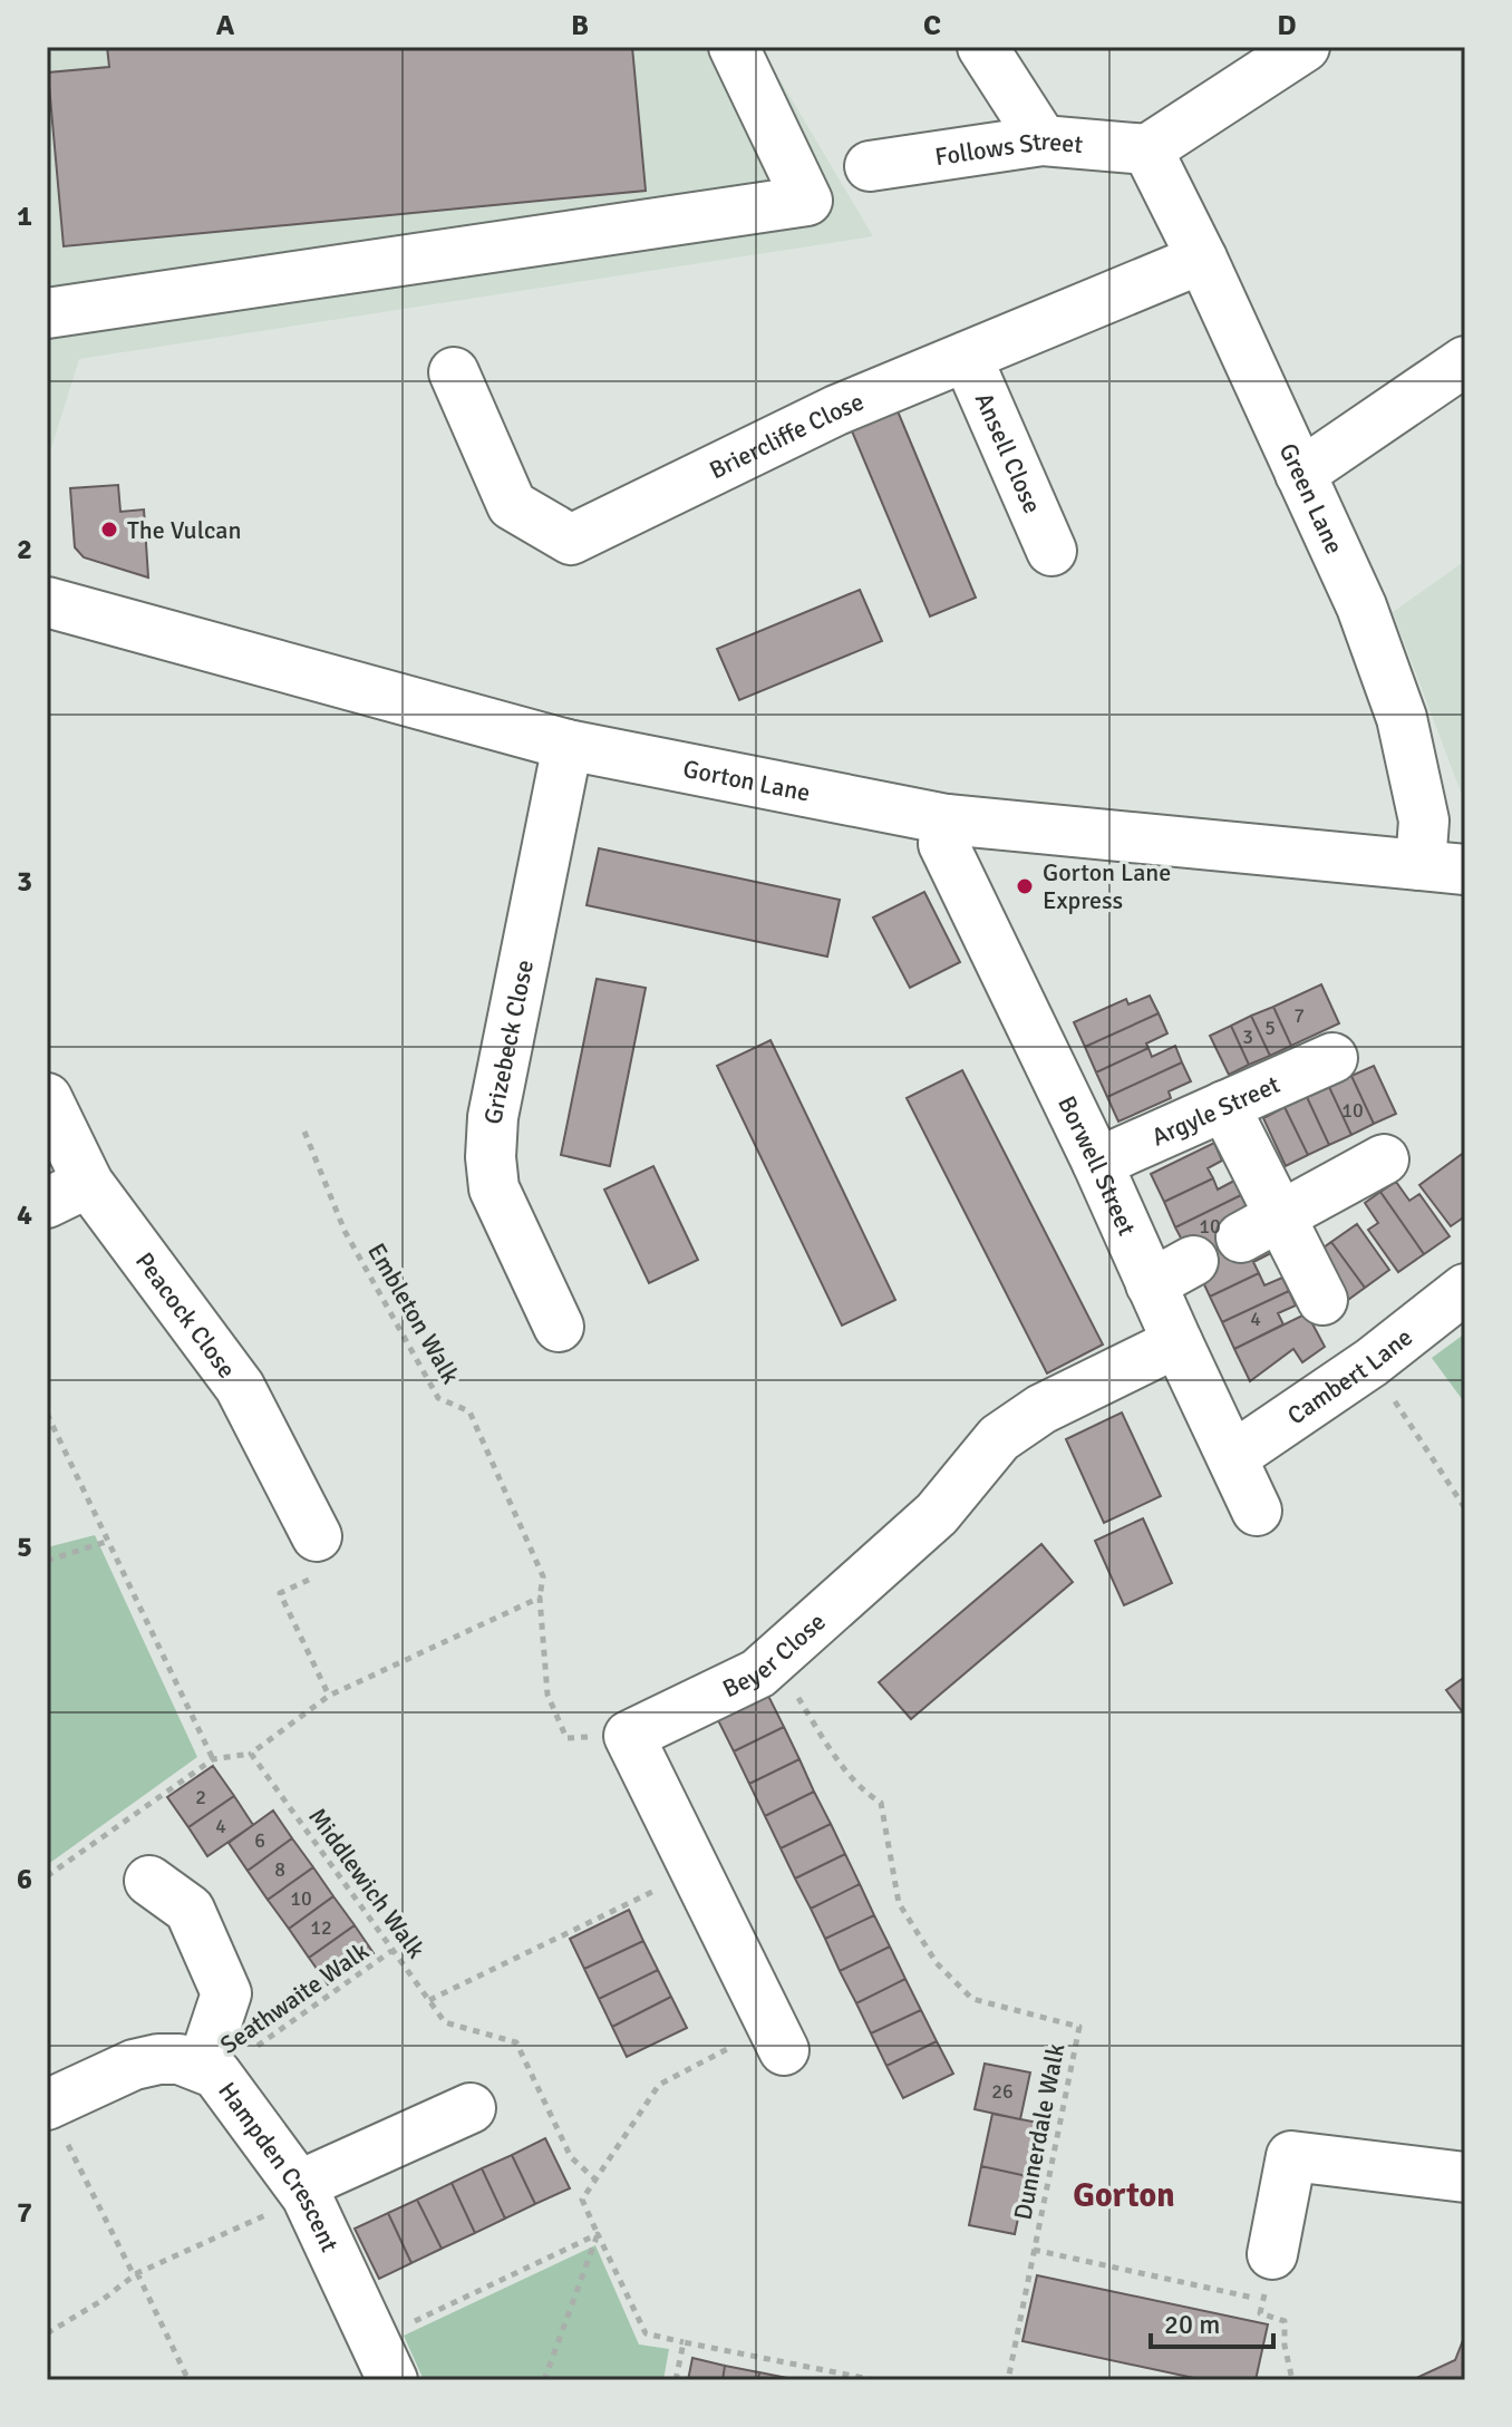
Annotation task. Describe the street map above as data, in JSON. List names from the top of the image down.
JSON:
{
  "streets": {
    "street": [
      "Follows Street",
      "Briercliffe Close",
      "Ansell Close",
      "Green Lane",
      "Gorton Lane",
      "Grizebeck Close",
      "Argyle Street",
      "Borwell Street",
      "Peacock Close",
      "Cambert Lane",
      "Beyer Close",
      "Hampden Crescent"
    ],
    "path": [
      "Embleton Walk",
      "Middlewich Walk",
      "Seathwaite Walk",
      "Dunnerdale Walk"
    ]
  },
  "crossings": [
    ["Follows Street", "Green Lane"],
    ["Briercliffe Close", "Ansell Close"],
    ["Briercliffe Close", "Green Lane"],
    ["Green Lane", "Gorton Lane"],
    ["Gorton Lane", "Grizebeck Close"],
    ["Gorton Lane", "Borwell Street"],
    ["Argyle Street", "Borwell Street"],
    ["Borwell Street", "Cambert Lane"],
    ["Borwell Street", "Beyer Close"],
    ["Embleton Walk", "Beyer Close"],
    ["Beyer Close", "Dunnerdale Walk"],
    ["Middlewich Walk", "Seathwaite Walk"],
    ["Seathwaite Walk", "Hampden Crescent"]
  ],
  "districts": ["Gorton"],
  "places": ["The Vulcan", "Gorton Lane Express"],
  "house_numbers": [
    "7",
    "5",
    "3",
    "10",
    "10",
    "4",
    "2",
    "4",
    "6",
    "8",
    "10",
    "12",
    "26"
  ],
  "scale_bar": "20 m",
  "grid": {
    "columns": [
      "A",
      "B",
      "C",
      "D"
    ],
    "rows": [
      "1",
      "2",
      "3",
      "4",
      "5",
      "6",
      "7"
    ]
  }
}
